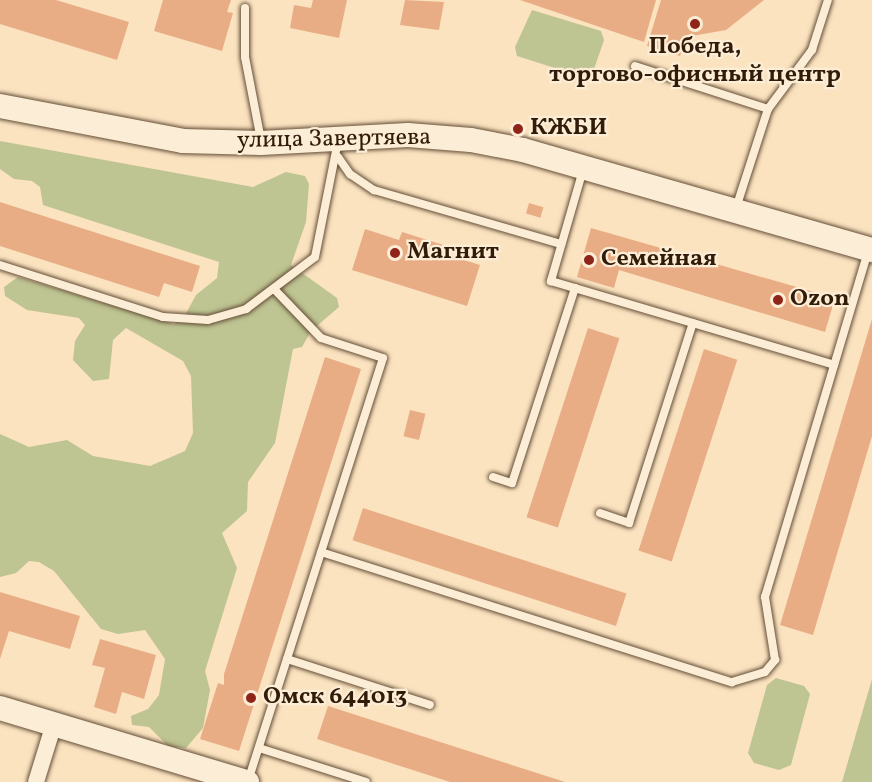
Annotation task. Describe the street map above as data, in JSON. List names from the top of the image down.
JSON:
{
  "streets": {
    "main road": ["улица Завертяева"]
  },
  "places": [
    "Победа, торгово-офисный центр",
    "КЖБИ",
    "Магнит",
    "Семейная",
    "Ozon",
    "Омск 644013"
  ]
}
